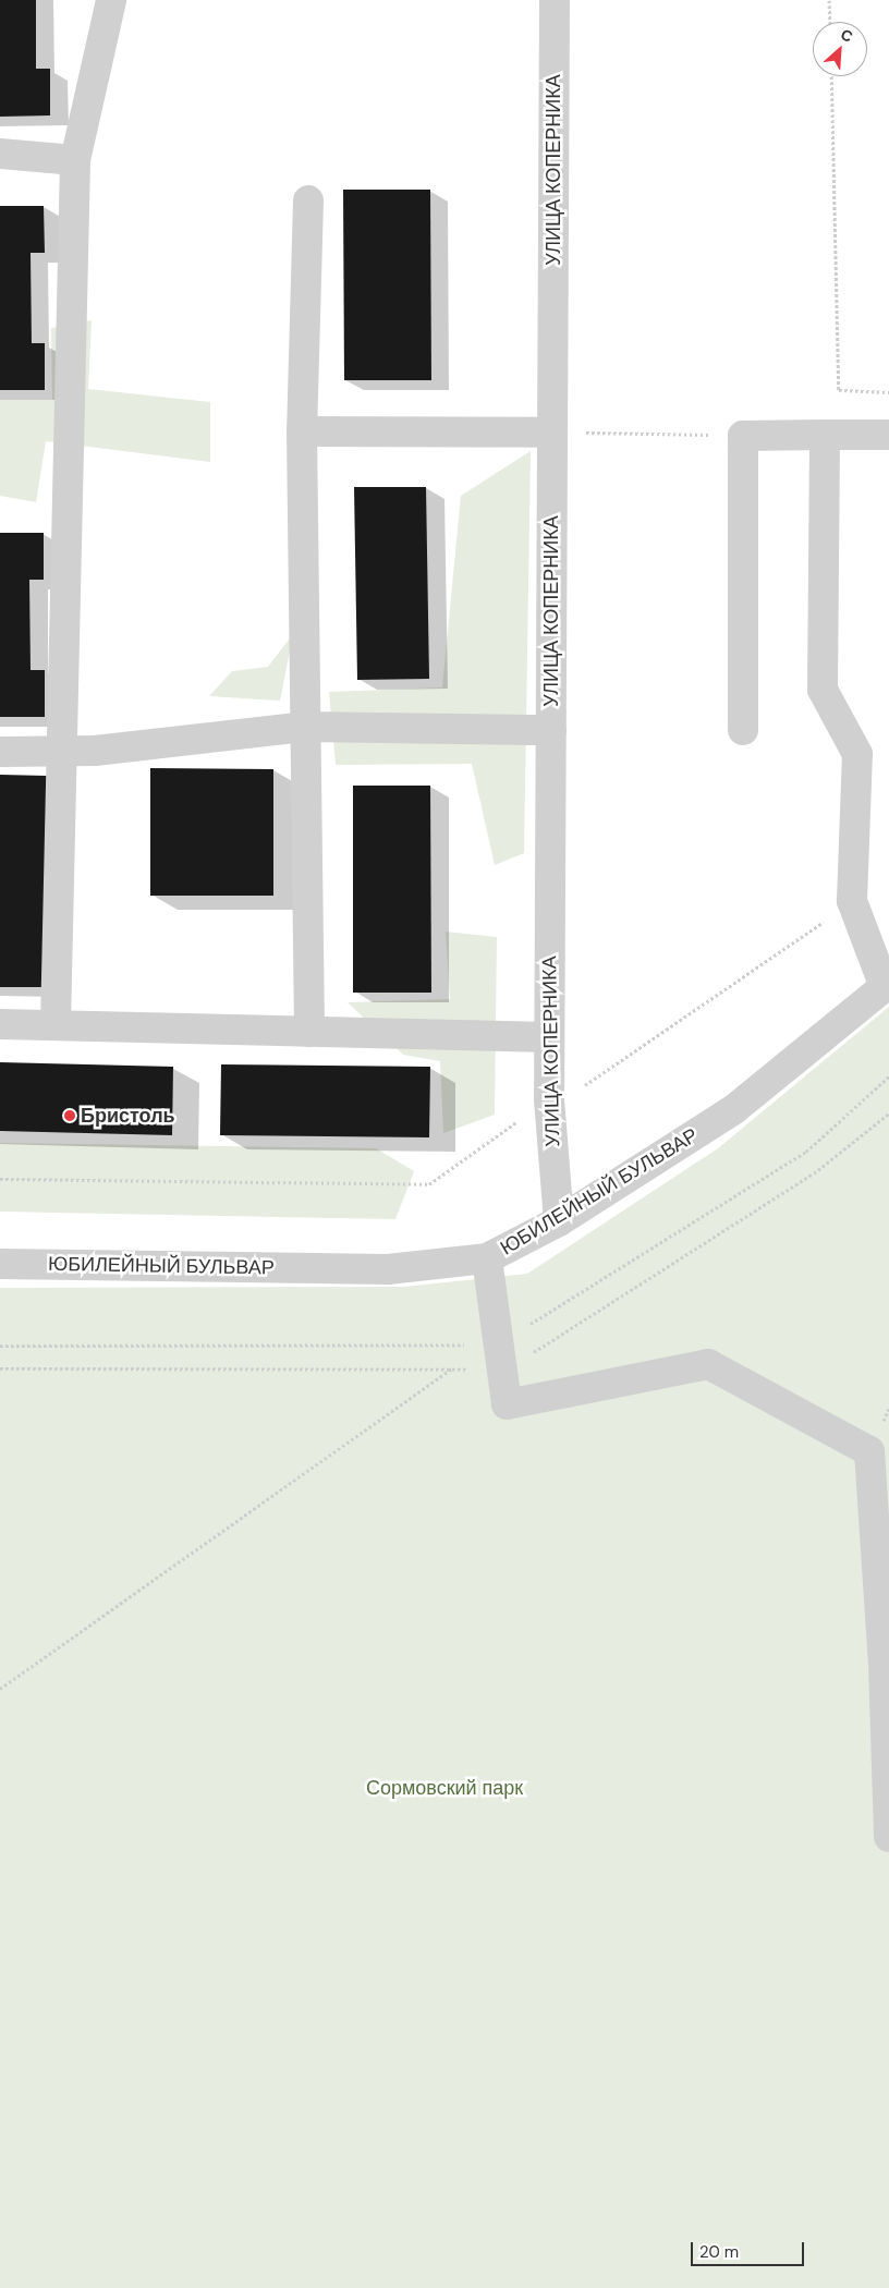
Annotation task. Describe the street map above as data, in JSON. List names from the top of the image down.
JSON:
{
  "streets": {
    "street": ["УЛИЦА КОПЕРНИКА", "ЮБИЛЕЙНЫЙ БУЛЬВАР"]
  },
  "crossings": [
    ["УЛИЦА КОПЕРНИКА", "ЮБИЛЕЙНЫЙ БУЛЬВАР"]
  ],
  "parks": ["Сормовский парк"],
  "places": ["Бристоль"],
  "scale_bar": "20 m",
  "north": "top right"
}
